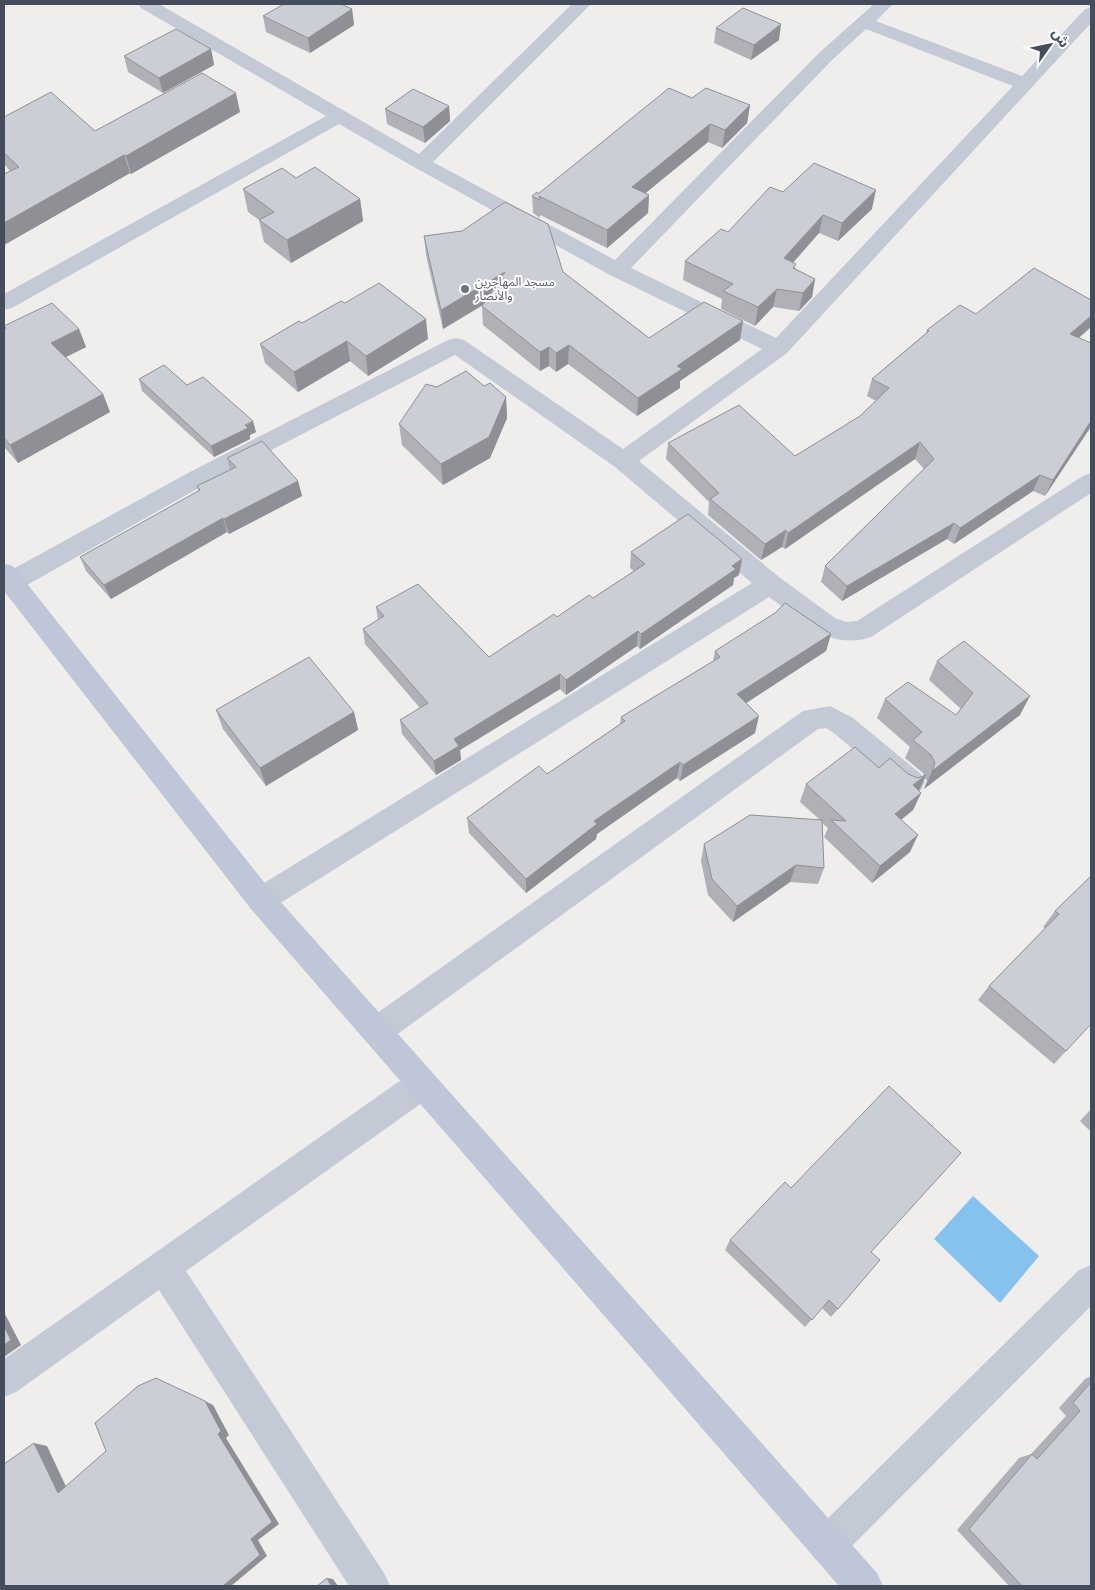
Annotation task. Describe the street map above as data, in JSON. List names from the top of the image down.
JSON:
{
  "places": ["مسجد المهاجرين والأنصار"],
  "north": "top right"
}
